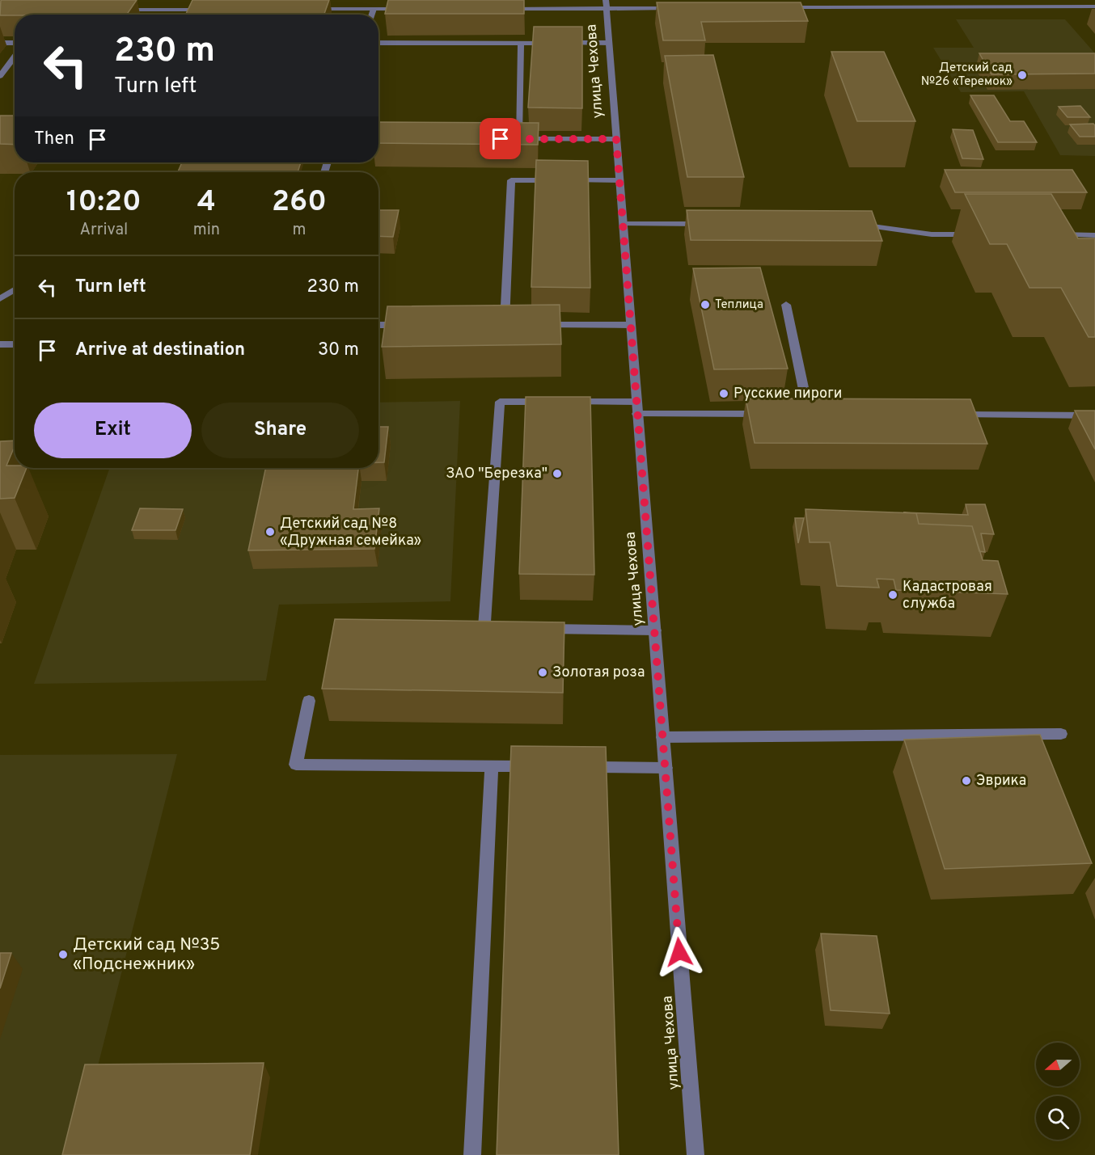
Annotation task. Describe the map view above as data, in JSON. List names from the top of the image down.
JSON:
{
  "streets": {
    "street": ["улица Чехова"]
  },
  "places": [
    "Детский сад №26 «Теремок»",
    "Теплица",
    "Русские пироги",
    "ЗАО \"Березка\"",
    "Детский сад №8 «Дружная семейка»",
    "Кадастровая служба",
    "Золотая роза",
    "Эврика",
    "Детский сад №35 «Подснежник»"
  ],
  "north": "left",
  "page": {
    "turn": ["230 m", "Turn left"],
    "then": "Then",
    "eta": [
      "10:20",
      "Arrival",
      "4",
      "min",
      "260",
      "m"
    ],
    "list": [
      {
        "name": "Turn left",
        "value": "230 m"
      },
      {
        "name": "Arrive at destination",
        "value": "30 m"
      }
    ],
    "buttons": ["Exit", "Share"]
  }
}
